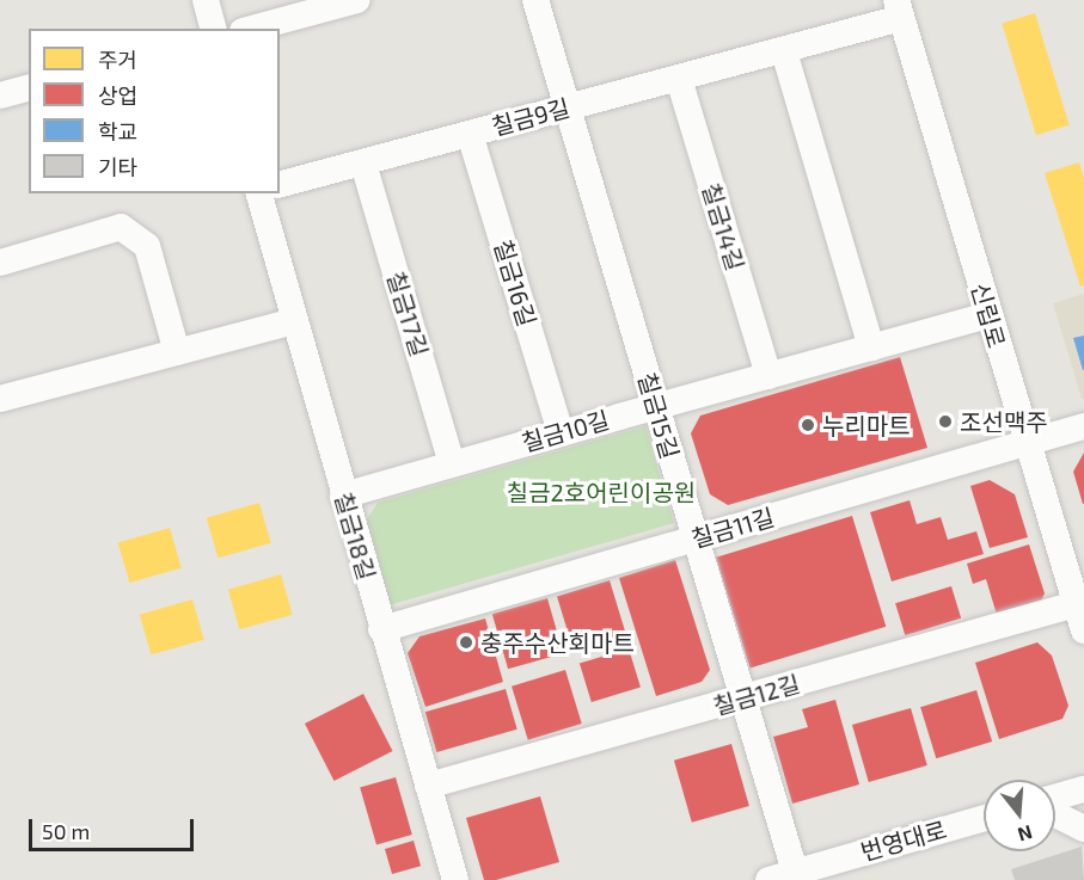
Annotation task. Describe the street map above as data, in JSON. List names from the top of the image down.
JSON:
{
  "streets": {
    "street": [
      "칠금9길",
      "칠금14길",
      "칠금16길",
      "칠금17길",
      "신립로",
      "칠금15길",
      "칠금10길",
      "칠금11길",
      "칠금18길",
      "칠금12길",
      "번영대로"
    ]
  },
  "crossings": [
    ["칠금9길", "칠금14길"],
    ["칠금9길", "칠금16길"],
    ["칠금9길", "칠금17길"],
    ["칠금9길", "신립로"],
    ["칠금9길", "칠금15길"],
    ["칠금14길", "칠금10길"],
    ["칠금16길", "칠금10길"],
    ["칠금17길", "칠금10길"],
    ["신립로", "칠금10길"],
    ["신립로", "칠금11길"],
    ["신립로", "칠금12길"],
    ["칠금15길", "칠금10길"],
    ["칠금15길", "칠금11길"],
    ["칠금15길", "칠금12길"],
    ["칠금15길", "번영대로"],
    ["칠금10길", "칠금18길"],
    ["칠금11길", "칠금18길"],
    ["칠금18길", "칠금12길"]
  ],
  "parks": ["칠금2호어린이공원"],
  "places": ["조선맥주", "누리마트", "충주수산회마트"],
  "legend": [
    "주거",
    "상업",
    "학교",
    "기타"
  ],
  "scale_bar": "50 m",
  "north": "bottom"
}
